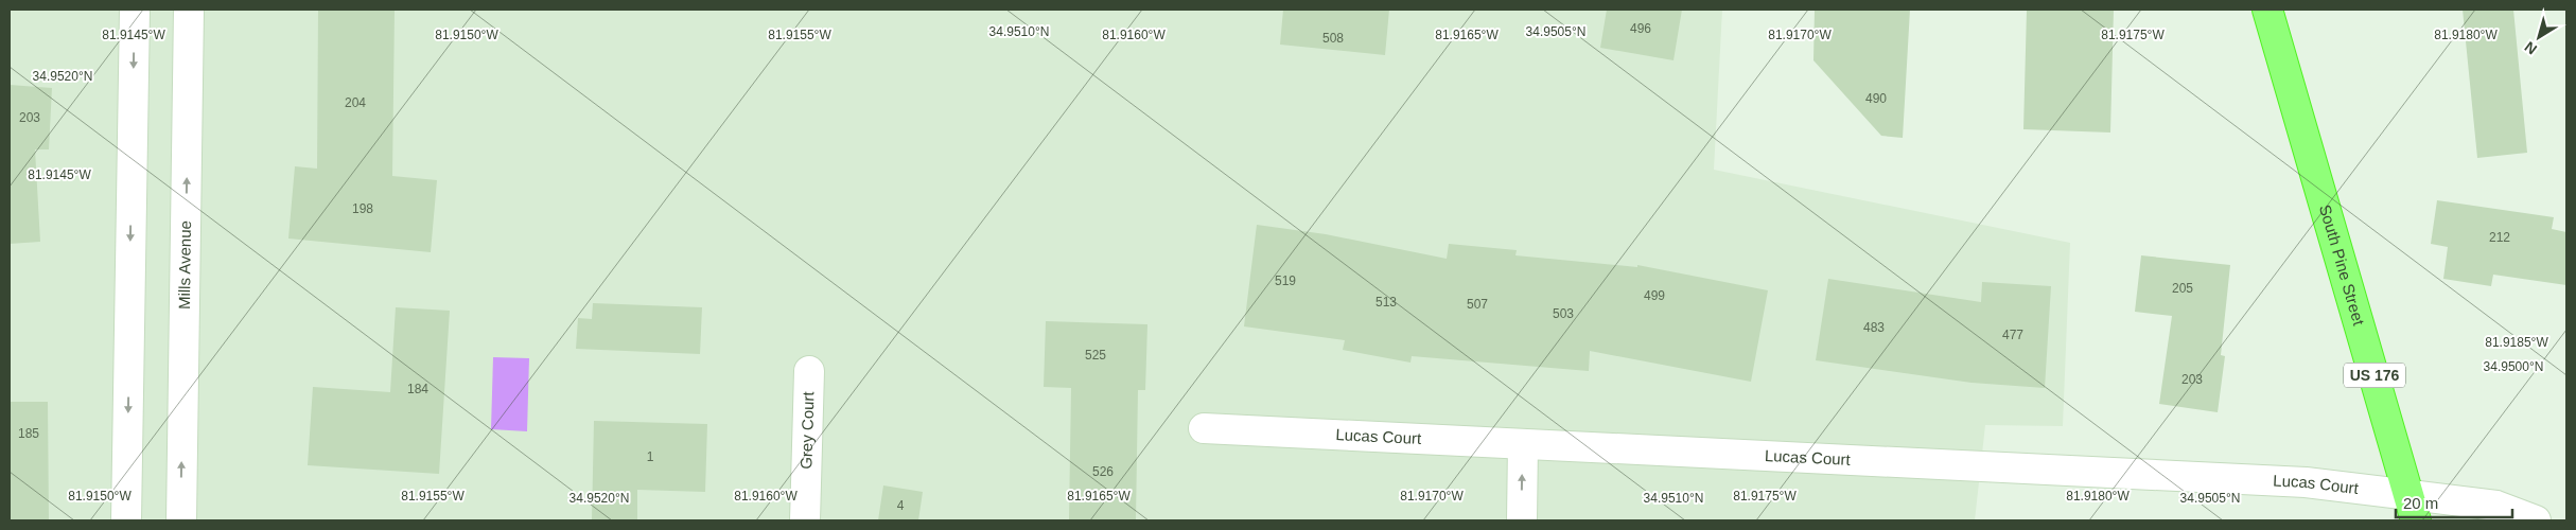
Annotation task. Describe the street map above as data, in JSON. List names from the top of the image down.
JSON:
{
  "streets": {
    "highway": ["South Pine Street", "US 176"],
    "street": ["Mills Avenue", "Grey Court", "Lucas Court"]
  },
  "crossings": [
    ["South Pine Street", "Lucas Court"]
  ],
  "house_numbers": [
    "496",
    "508",
    "490",
    "204",
    "203",
    "198",
    "212",
    "519",
    "205",
    "499",
    "513",
    "507",
    "503",
    "483",
    "477",
    "525",
    "203",
    "184",
    "185",
    "1",
    "526",
    "4"
  ],
  "scale_bar": "20 m",
  "north": "bottom left",
  "coordinates": [
    "34.9510°N",
    "34.9505°N",
    "81.9145°W",
    "81.9150°W",
    "81.9155°W",
    "81.9160°W",
    "81.9165°W",
    "81.9170°W",
    "81.9175°W",
    "81.9180°W",
    "34.9520°N",
    "81.9185°W",
    "34.9500°N"
  ]
}
